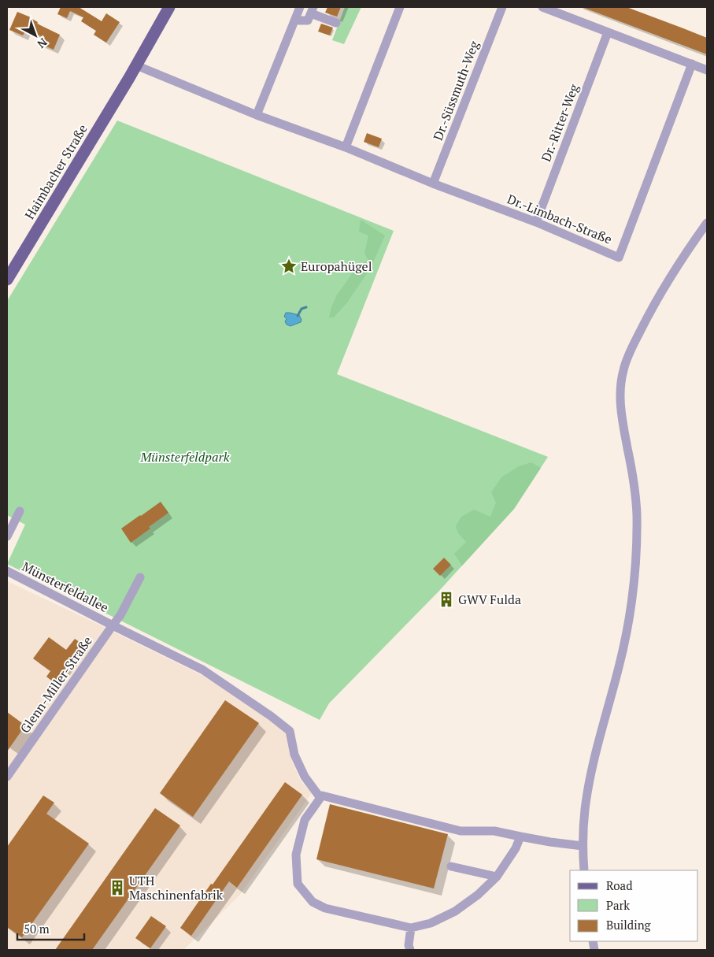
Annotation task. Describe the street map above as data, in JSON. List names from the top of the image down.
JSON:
{
  "streets": {
    "main road": ["Haimbacher Straße"],
    "street": [
      "Dr.-Süssmuth-Weg",
      "Dr.-Ritter-Weg",
      "Dr.-Limbach-Straße",
      "Münsterfeldallee",
      "Glenn-Miller-Straße"
    ]
  },
  "crossings": [
    ["Dr.-Süssmuth-Weg", "Dr.-Limbach-Straße"],
    ["Dr.-Ritter-Weg", "Dr.-Limbach-Straße"],
    ["Haimbacher Straße", "Dr.-Limbach-Straße"],
    ["Münsterfeldallee", "Glenn-Miller-Straße"]
  ],
  "parks": ["Münsterfeldpark"],
  "places": {
    "place": ["Europahügel"],
    "building": ["GWV Fulda", "UTH Maschinenfabrik"]
  },
  "legend": ["Road", "Park", "Building"],
  "scale_bar": "50 m",
  "north": "bottom right"
}
